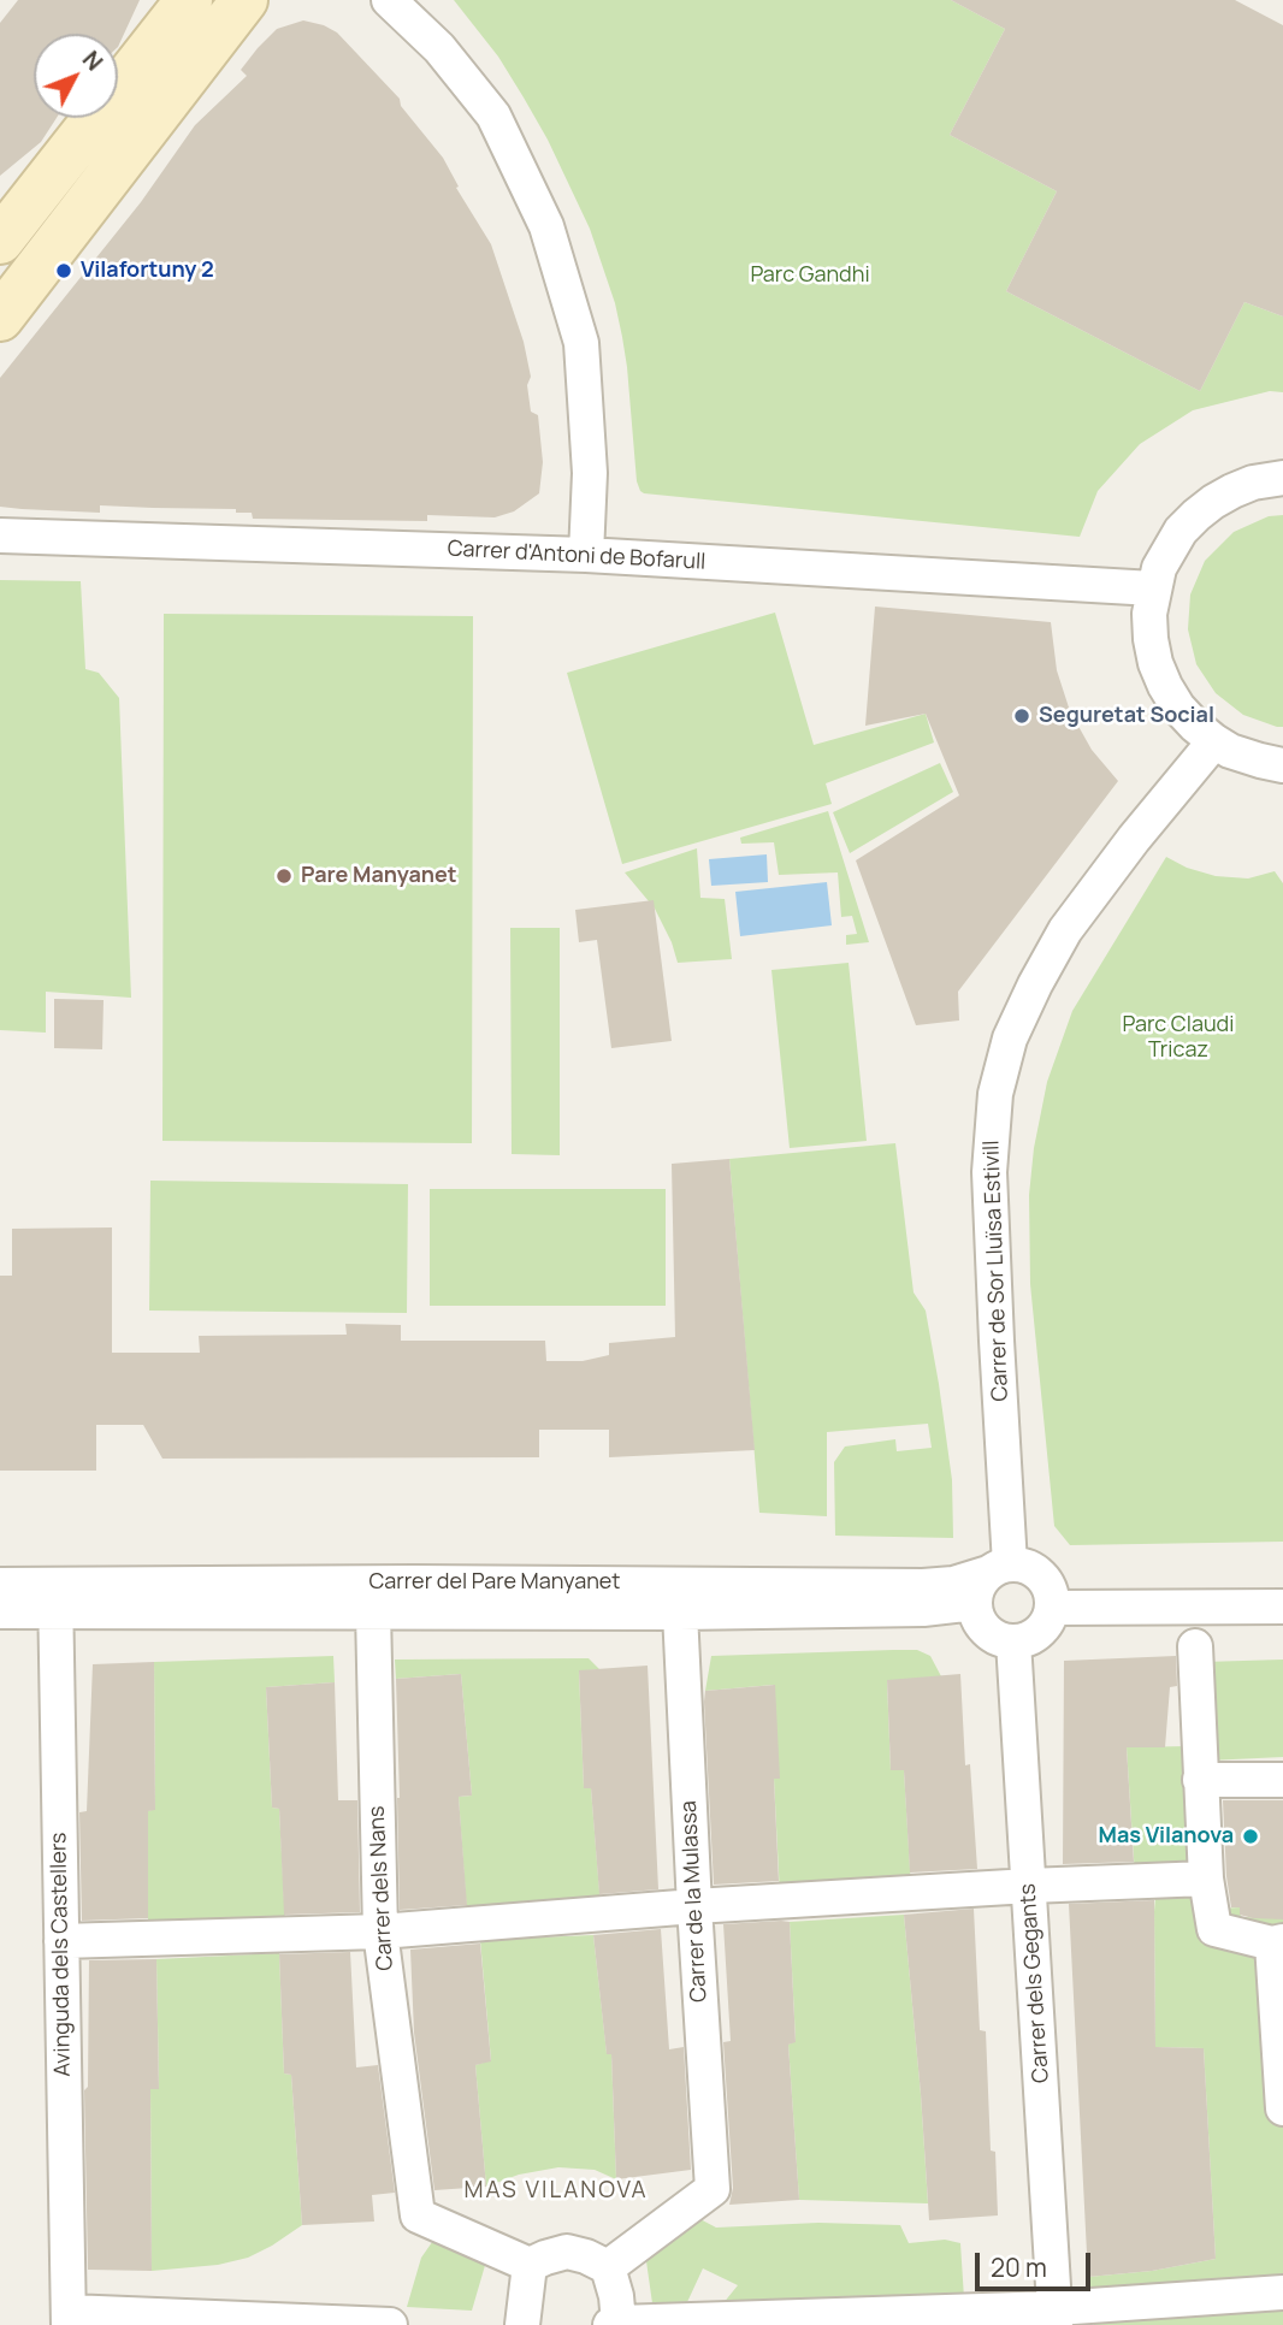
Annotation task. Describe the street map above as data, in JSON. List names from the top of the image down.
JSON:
{
  "streets": {
    "street": [
      "Carrer d'Antoni de Bofarull",
      "Carrer de Sor Lluïsa Estivill",
      "Carrer del Pare Manyanet",
      "Carrer dels Nans",
      "Carrer de la Mulassa",
      "Avinguda dels Castellers",
      "Carrer dels Gegants"
    ]
  },
  "crossings": [
    ["Carrer de Sor Lluïsa Estivill", "Carrer del Pare Manyanet"],
    ["Carrer de Sor Lluïsa Estivill", "Carrer dels Gegants"],
    ["Carrer del Pare Manyanet", "Carrer dels Nans"],
    ["Carrer del Pare Manyanet", "Carrer de la Mulassa"],
    ["Carrer del Pare Manyanet", "Avinguda dels Castellers"],
    ["Carrer del Pare Manyanet", "Carrer dels Gegants"]
  ],
  "districts": ["MAS VILANOVA"],
  "parks": ["Parc Gandhi", "Parc Claudi Tricaz"],
  "places": [
    "Vilafortuny 2",
    "Seguretat Social",
    "Pare Manyanet",
    "Mas Vilanova"
  ],
  "scale_bar": "20 m",
  "north": "top right"
}
